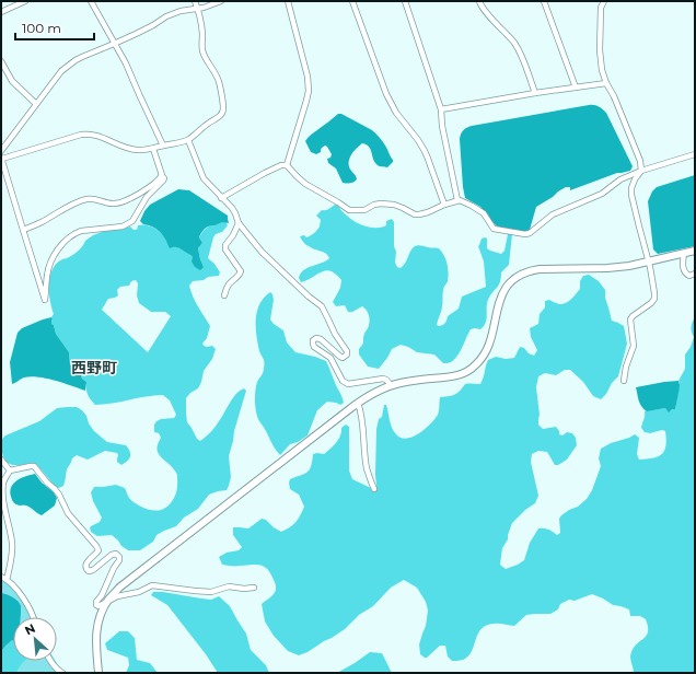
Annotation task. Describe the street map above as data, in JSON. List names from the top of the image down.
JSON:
{
  "districts": ["西野町"],
  "scale_bar": "100 m",
  "north": "top left"
}
